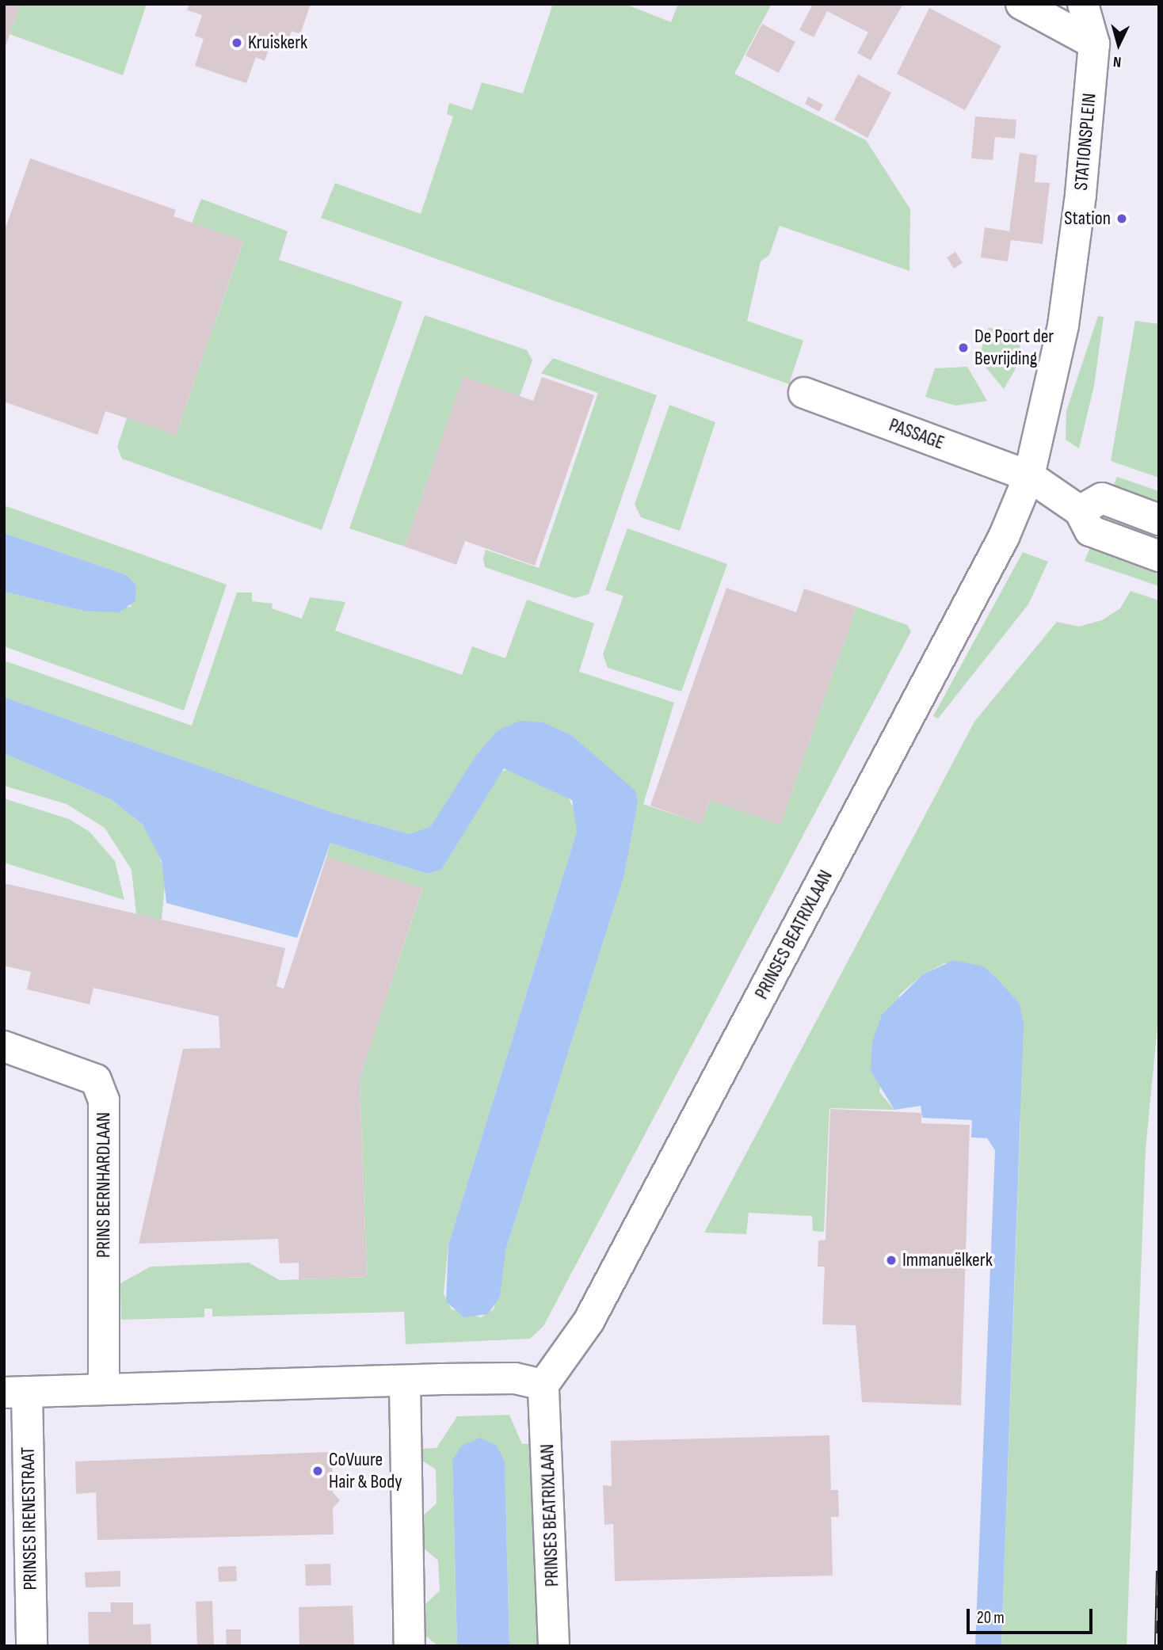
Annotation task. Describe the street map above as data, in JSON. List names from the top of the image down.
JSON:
{
  "streets": {
    "street": [
      "STATIONSPLEIN",
      "PASSAGE",
      "PRINSES BEATRIXLAAN",
      "PRINS BERNHARDLAAN",
      "PRINSES IRENESTRAAT"
    ]
  },
  "crossings": [
    ["STATIONSPLEIN", "PASSAGE"],
    ["STATIONSPLEIN", "PRINSES BEATRIXLAAN"],
    ["PASSAGE", "PRINSES BEATRIXLAAN"]
  ],
  "places": [
    "Kruiskerk",
    "Station",
    "De Poort der Bevrijding",
    "Immanuëlkerk",
    "CoVuure Hair & Body"
  ],
  "scale_bar": "20 m",
  "north": "bottom"
}
